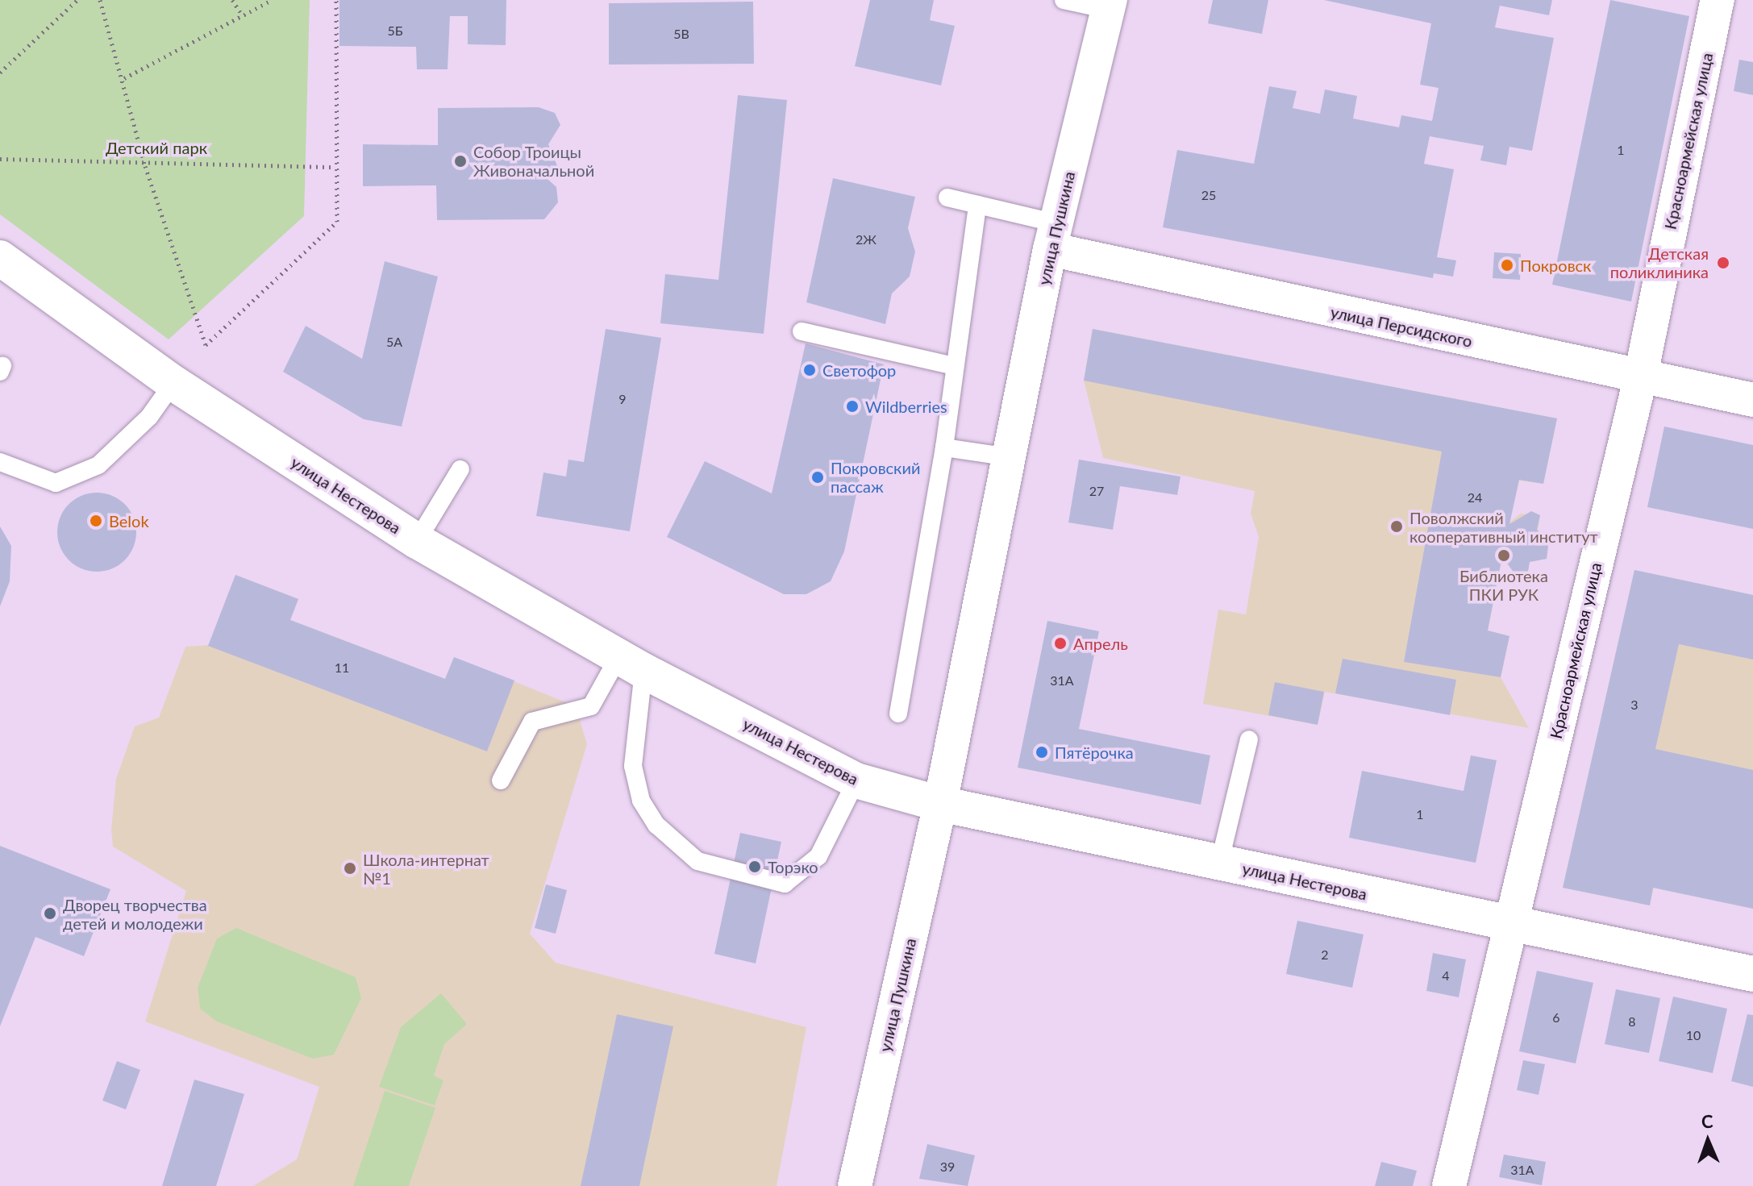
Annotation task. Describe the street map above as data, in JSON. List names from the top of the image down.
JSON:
{
  "streets": {
    "main road": ["улица Нестерова"],
    "street": ["Красноармейская улица", "улица Пушкина", "улица Персидского"]
  },
  "crossings": [
    ["Красноармейская улица", "улица Персидского"],
    ["Красноармейская улица", "улица Нестерова"],
    ["улица Пушкина", "улица Персидского"],
    ["улица Пушкина", "улица Нестерова"]
  ],
  "parks": ["Детский парк"],
  "places": [
    "Собор Троицы Живоначальной",
    "Детская поликлиника",
    "Покровск",
    "Светофор",
    "Wildberries",
    "Покровский пассаж",
    "Belok",
    "Поволжский кооперативный институт",
    "Библиотека ПКИ РУК",
    "Апрель",
    "Пятёрочка",
    "Торэко",
    "Школа-интернат №1",
    "Дворец творчества детей и молодежи"
  ],
  "house_numbers": [
    "5Б",
    "5В",
    "1",
    "25",
    "2Ж",
    "5А",
    "9",
    "27",
    "24",
    "11",
    "31А",
    "3",
    "1",
    "2",
    "4",
    "6",
    "8",
    "10",
    "39",
    "31А"
  ],
  "north": "top"
}
